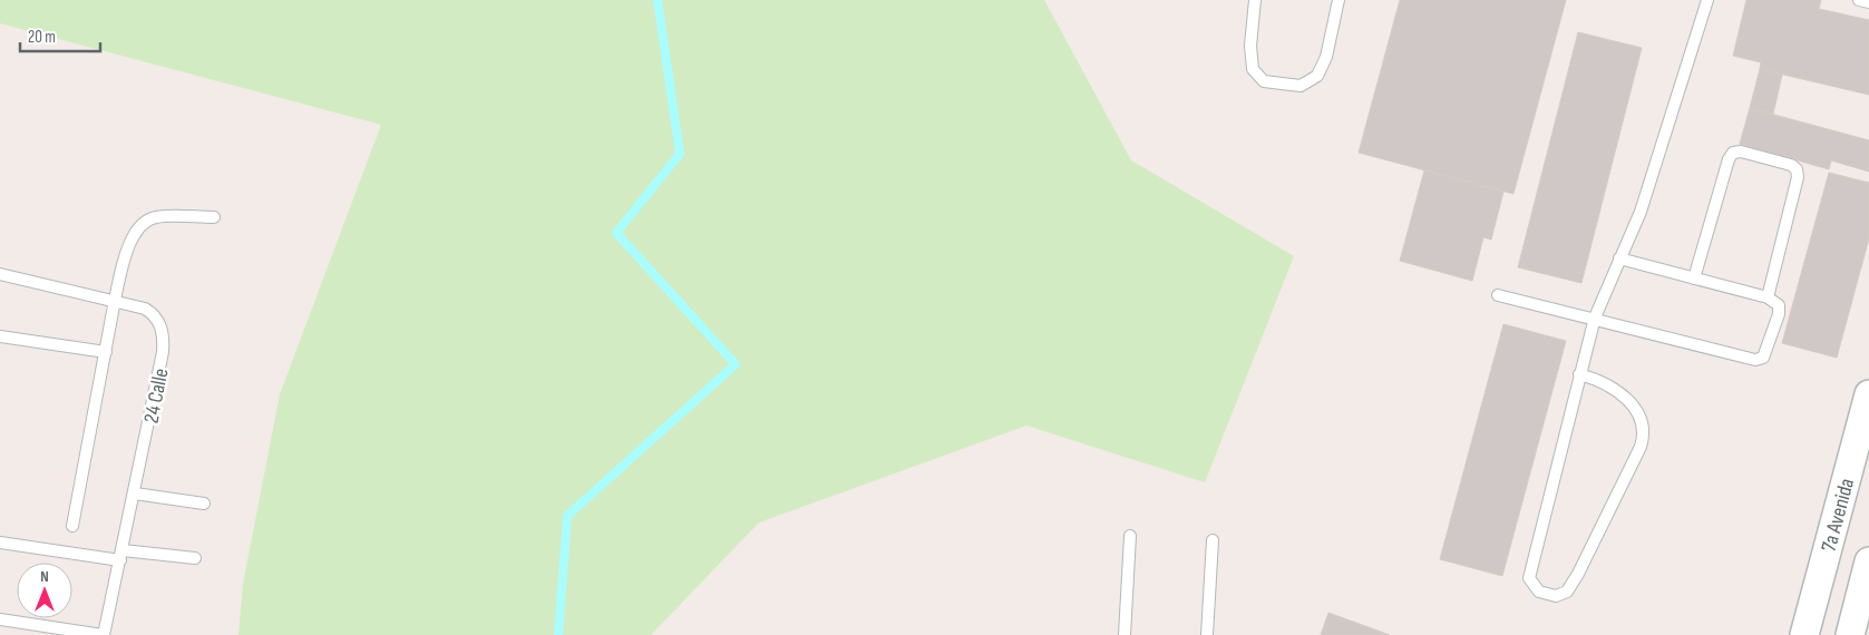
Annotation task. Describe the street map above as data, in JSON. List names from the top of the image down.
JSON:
{
  "streets": {
    "street": ["7a Avenida"],
    "lane": ["24 Calle"]
  },
  "scale_bar": "20 m",
  "north": "top"
}
